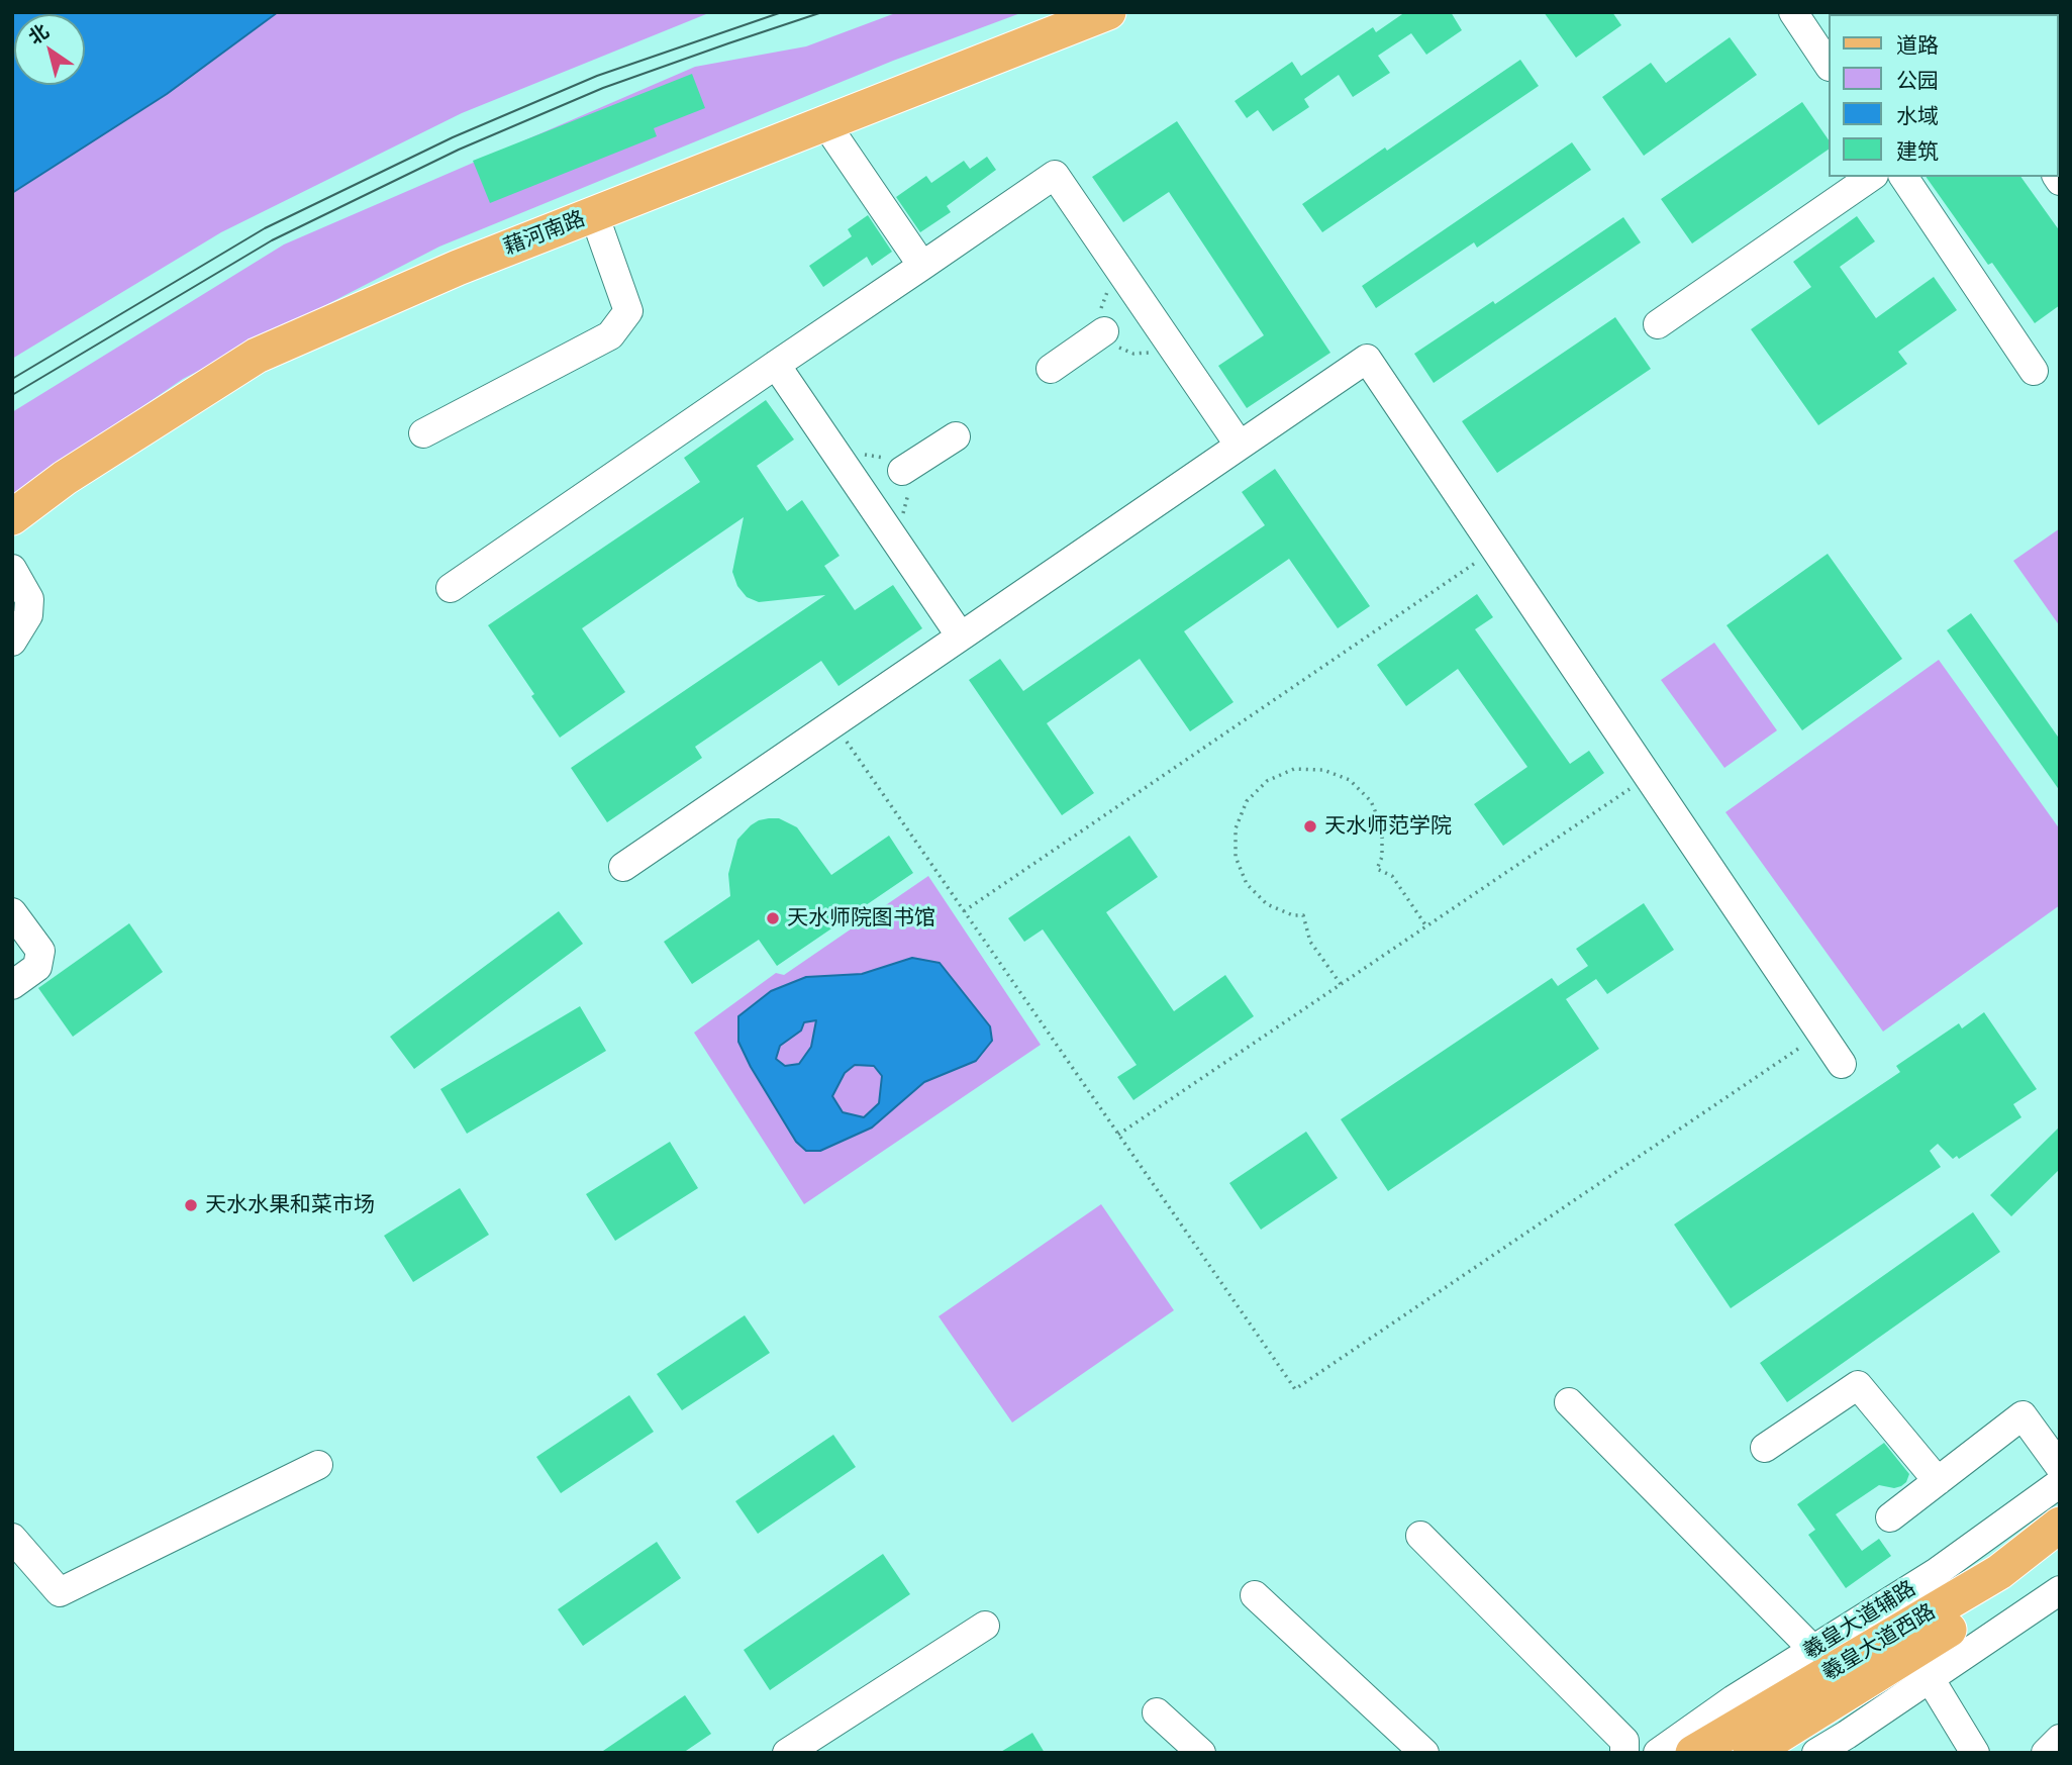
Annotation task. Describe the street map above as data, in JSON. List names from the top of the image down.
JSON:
{
  "streets": {
    "main road": ["藉河南路", "羲皇大道西路"],
    "street": ["羲皇大道辅路"]
  },
  "places": ["天水师范学院", "天水师院图书馆", "天水水果和菜市场"],
  "legend": [
    "道路",
    "公园",
    "水域",
    "建筑"
  ],
  "north": "top left"
}
